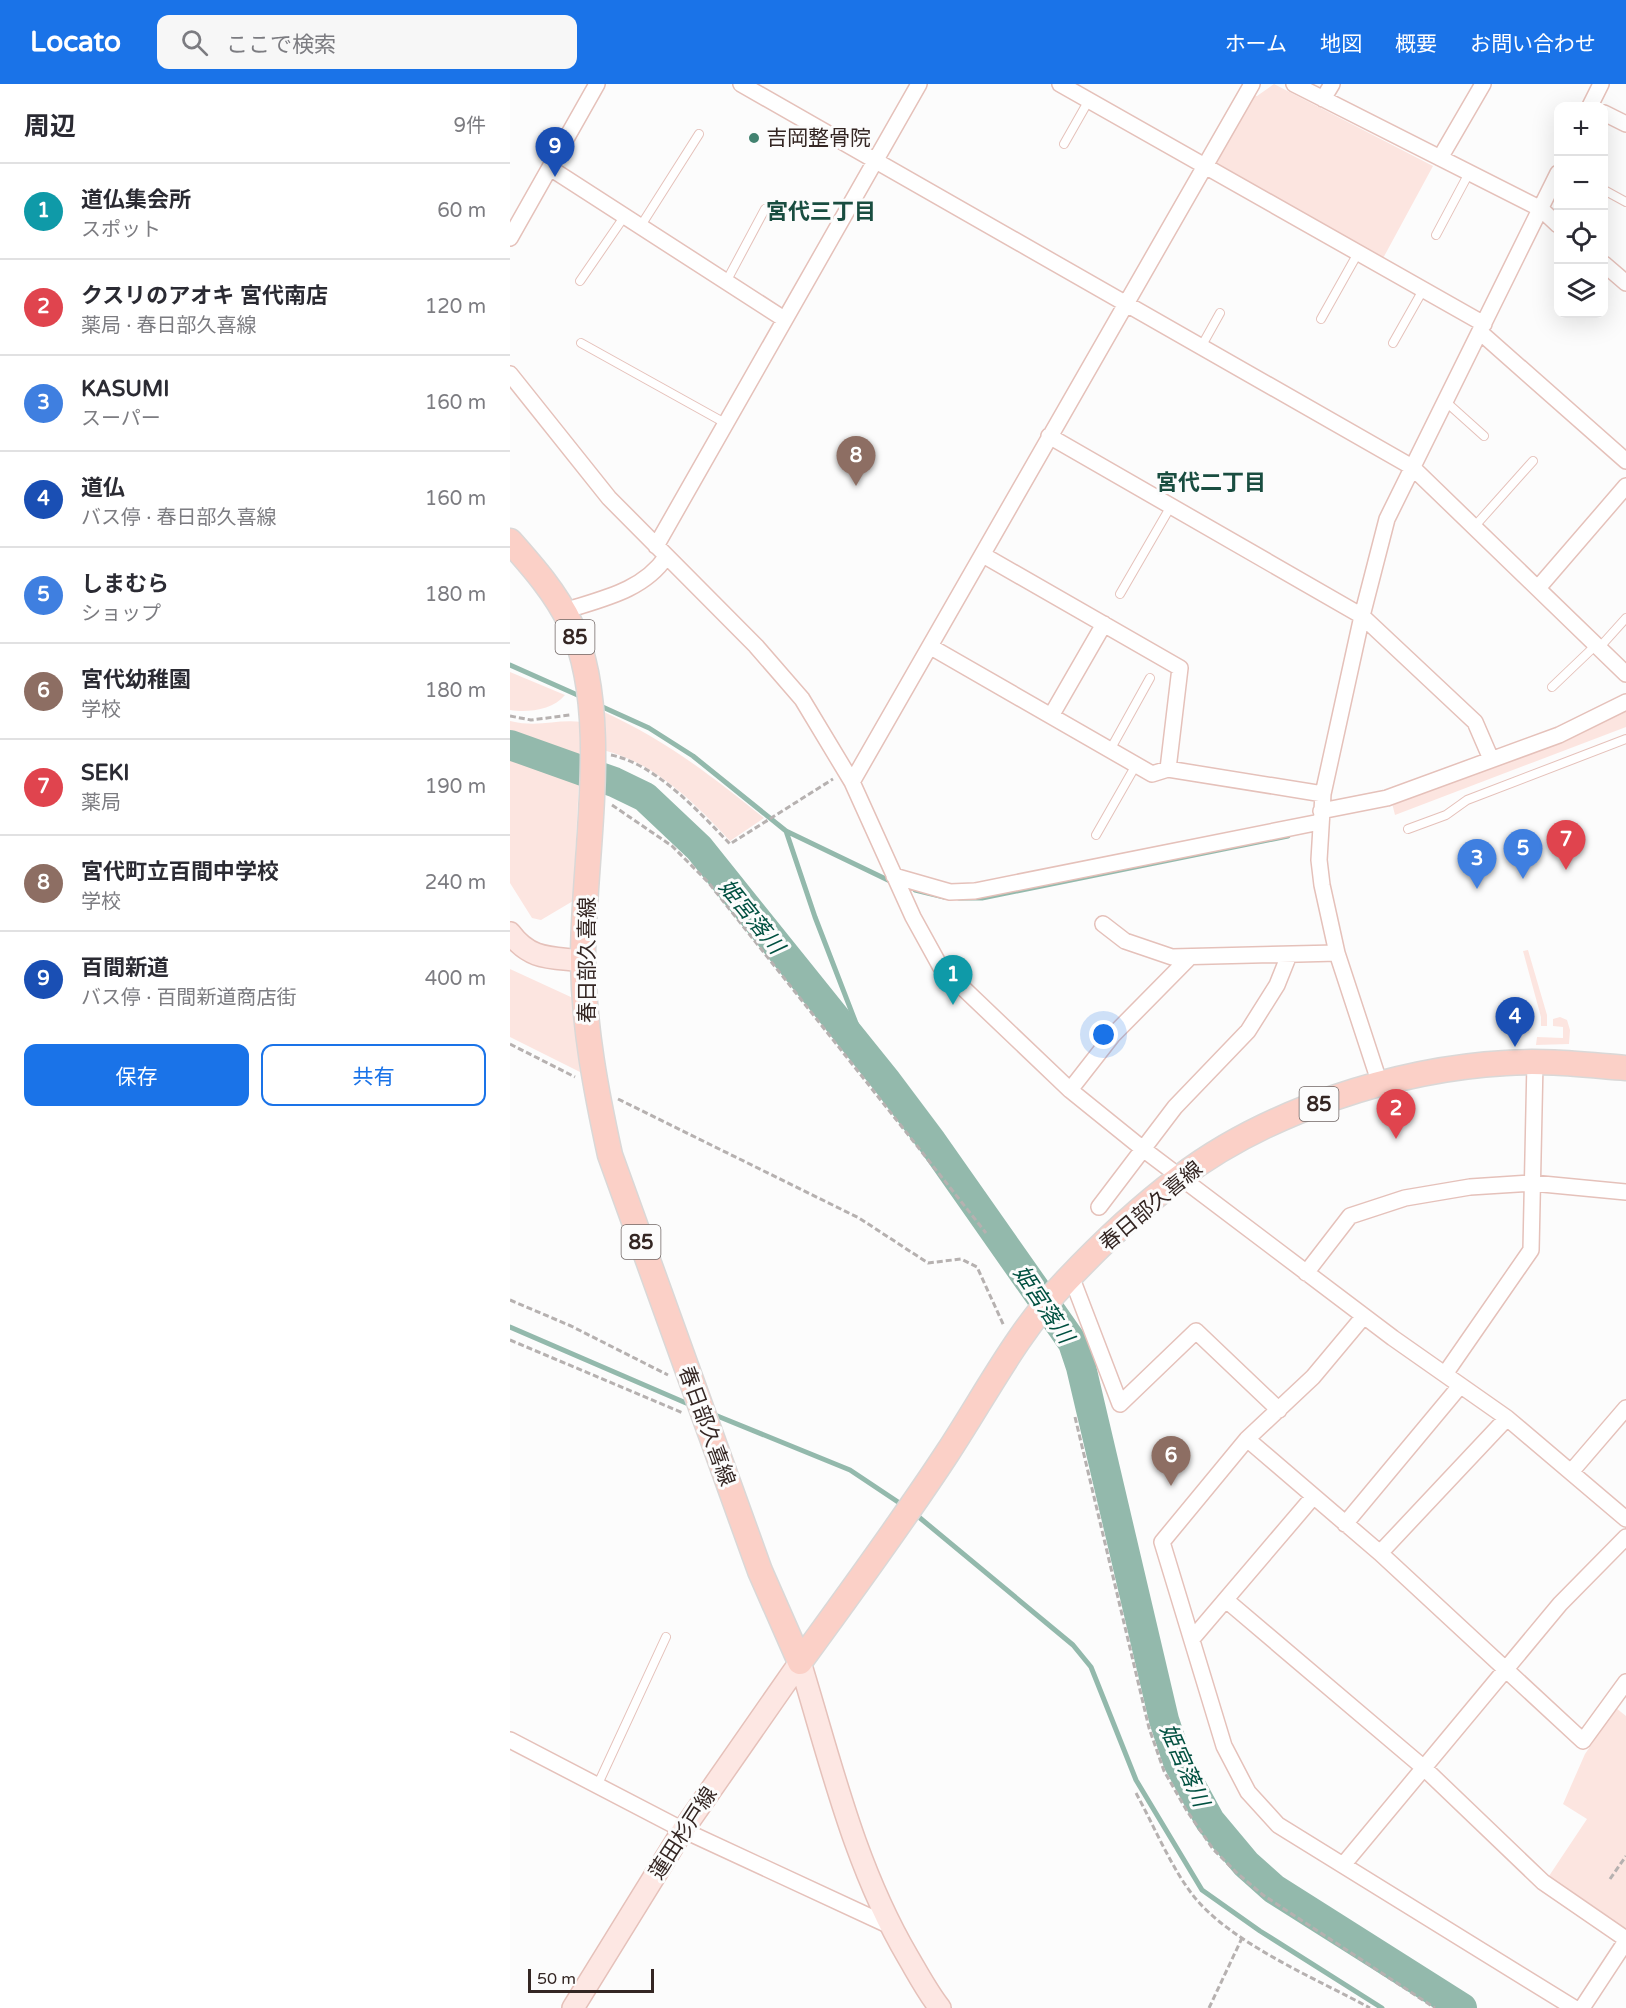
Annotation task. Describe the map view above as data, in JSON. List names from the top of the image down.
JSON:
{
  "streets": {
    "main road": ["85", "春日部久喜線"],
    "street": ["蓮田杉戸線"]
  },
  "crossings": [
    ["85", "春日部久喜線"],
    ["85", "蓮田杉戸線"],
    ["春日部久喜線", "蓮田杉戸線"]
  ],
  "districts": ["宮代三丁目", "宮代二丁目"],
  "water": ["姫宮落川"],
  "places": ["吉岡整骨院"],
  "scale_bar": "50 m",
  "page": {
    "header": "Locato",
    "search": "ここで検索",
    "nav": [
      "ホーム",
      "地図",
      "概要",
      "お問い合わせ"
    ],
    "heading": ["周辺", "9件"],
    "map_buttons": ["+", "−"],
    "pins": [
      "9",
      "8",
      "7",
      "5",
      "3",
      "1",
      "4",
      "2",
      "6"
    ],
    "list": [
      {
        "mark": "1",
        "name": "道仏集会所",
        "note": "スポット",
        "value": "60 m"
      },
      {
        "mark": "2",
        "name": "クスリのアオキ 宮代南店",
        "note": "薬局 · 春日部久喜線",
        "value": "120 m"
      },
      {
        "mark": "3",
        "name": "KASUMI",
        "note": "スーパー",
        "value": "160 m"
      },
      {
        "mark": "4",
        "name": "道仏",
        "note": "バス停 · 春日部久喜線",
        "value": "160 m"
      },
      {
        "mark": "5",
        "name": "しまむら",
        "note": "ショップ",
        "value": "180 m"
      },
      {
        "mark": "6",
        "name": "宮代幼稚園",
        "note": "学校",
        "value": "180 m"
      },
      {
        "mark": "7",
        "name": "SEKI",
        "note": "薬局",
        "value": "190 m"
      },
      {
        "mark": "8",
        "name": "宮代町立百間中学校",
        "note": "学校",
        "value": "240 m"
      },
      {
        "mark": "9",
        "name": "百間新道",
        "note": "バス停 · 百間新道商店街",
        "value": "400 m"
      }
    ],
    "buttons": ["保存", "共有"],
    "scale": "50 m"
  }
}
